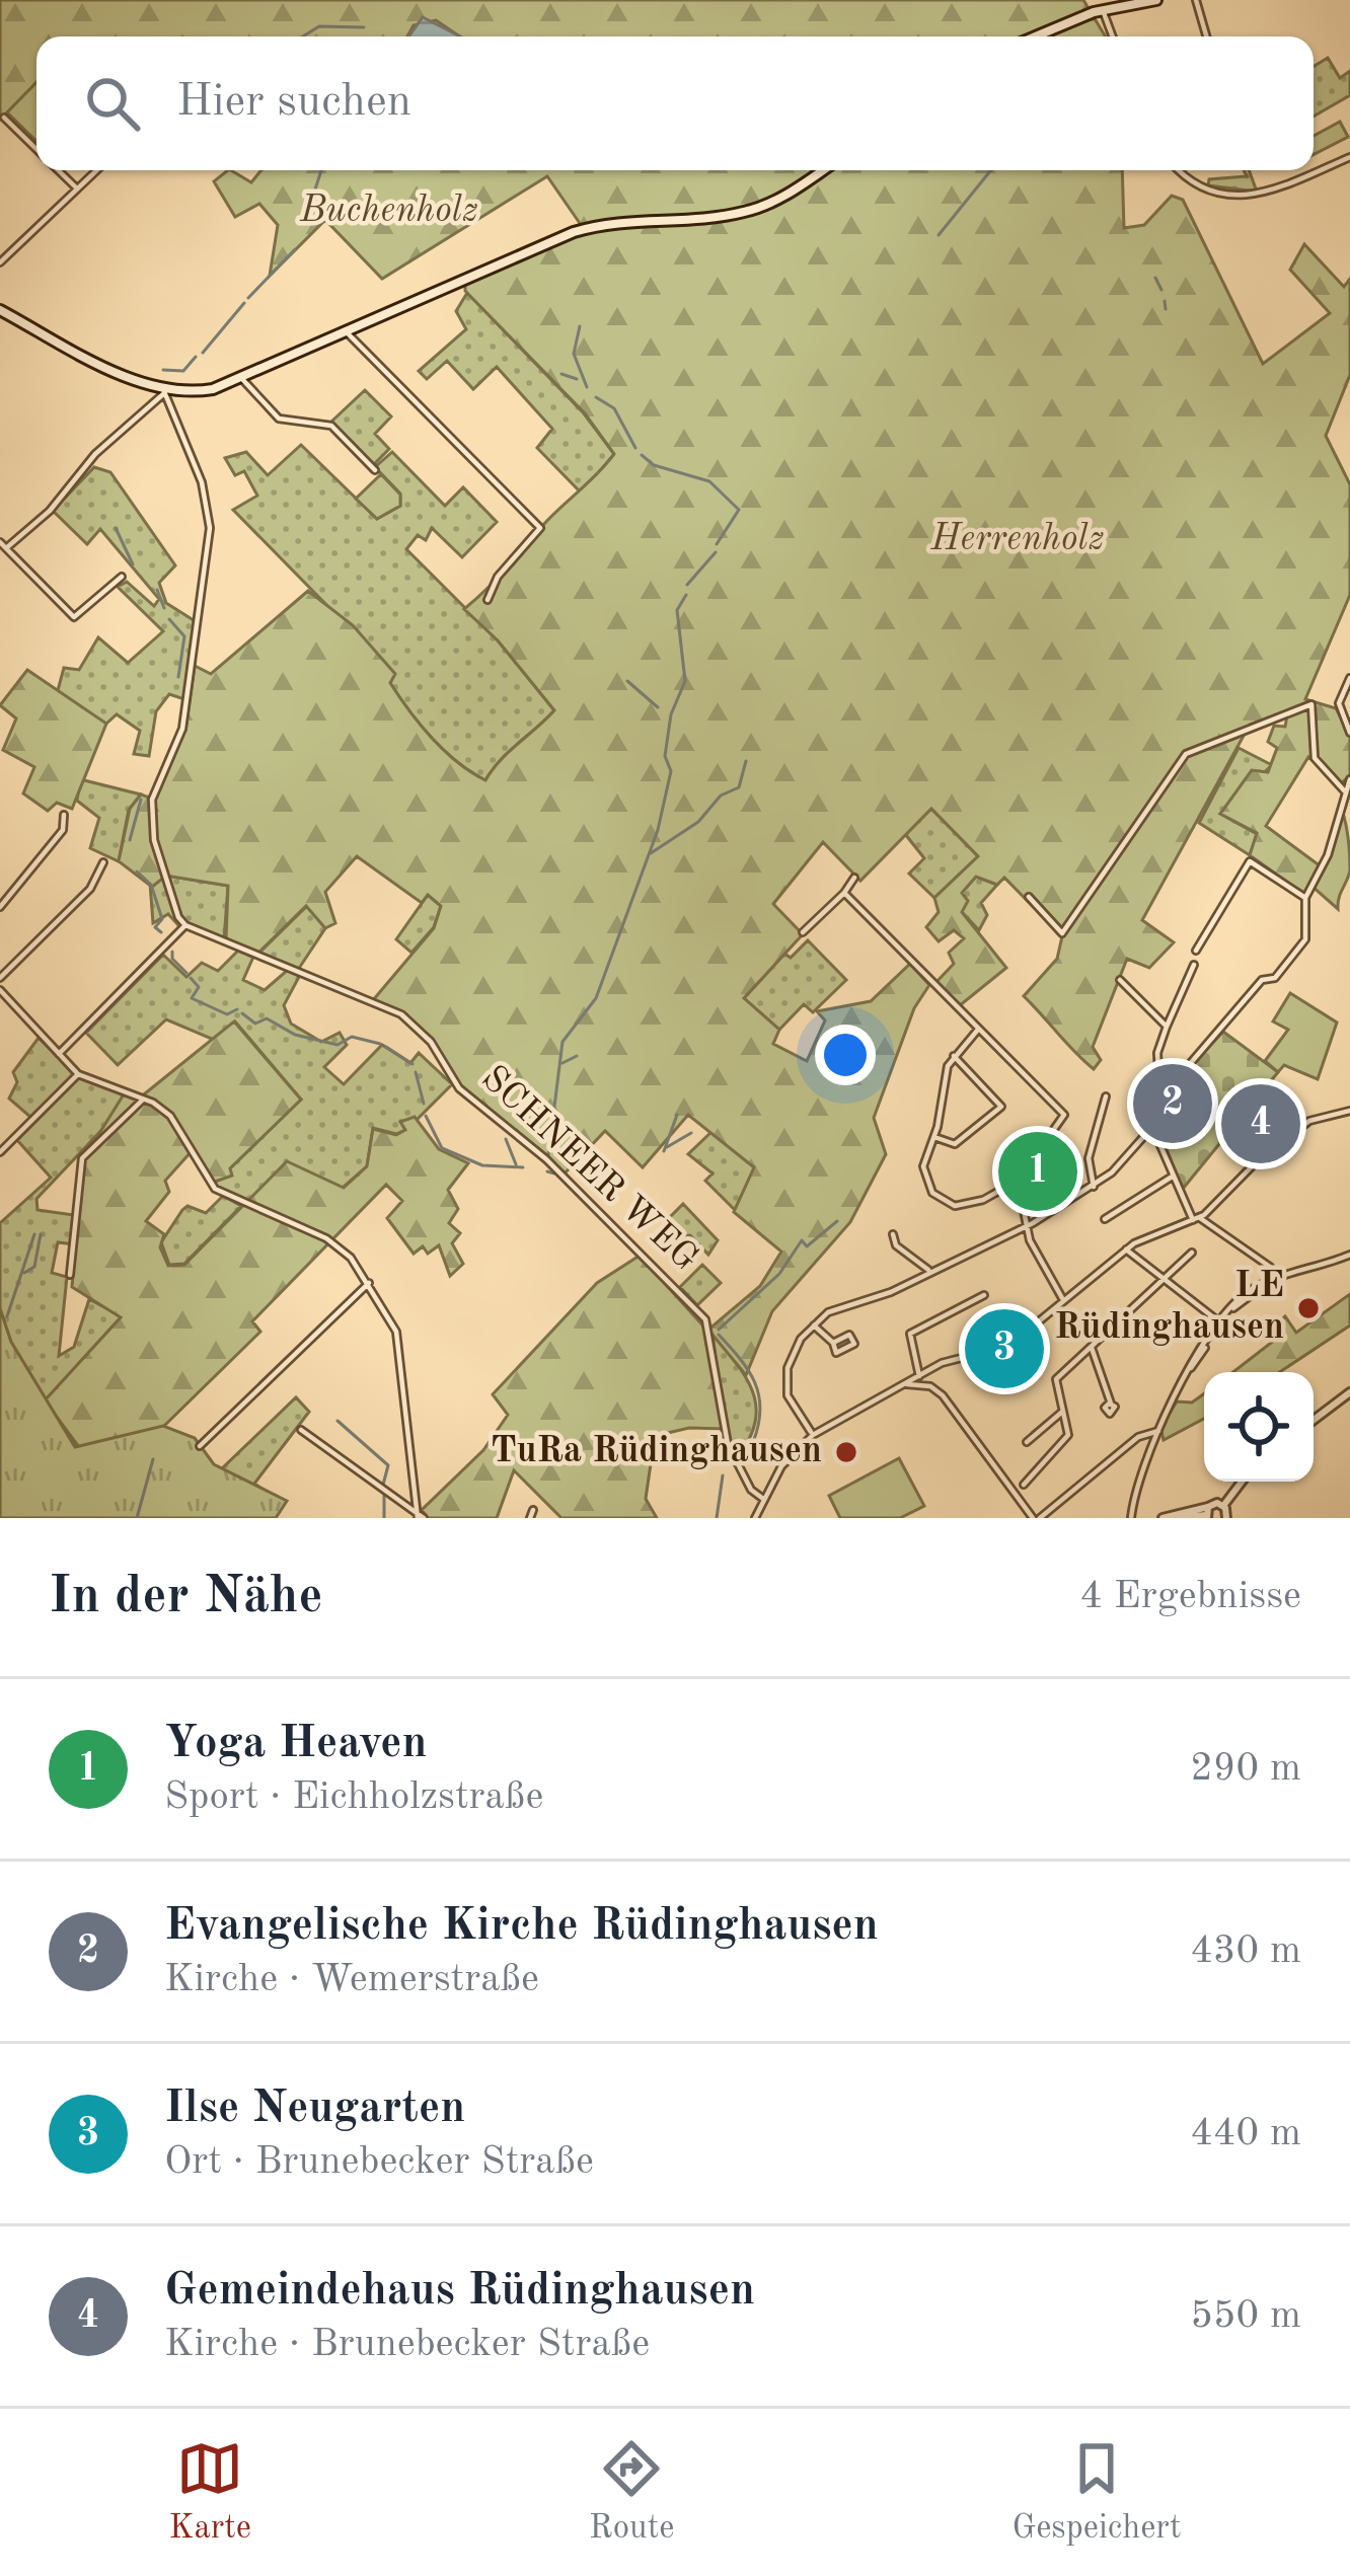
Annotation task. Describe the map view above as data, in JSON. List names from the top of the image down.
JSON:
{
  "streets": {
    "street": ["SCHNEER WEG"]
  },
  "parks": ["Buchenholz", "Herrenholz"],
  "places": ["LE Rüdinghausen", "TuRa Rüdinghausen"],
  "page": {
    "search": "Hier suchen",
    "pins": [
      "2",
      "4",
      "1",
      "3"
    ],
    "heading": ["In der Nähe", "4 Ergebnisse"],
    "list": [
      {
        "mark": "1",
        "name": "Yoga Heaven",
        "note": "Sport · Eichholzstraße",
        "value": "290 m"
      },
      {
        "mark": "2",
        "name": "Evangelische Kirche Rüdinghausen",
        "note": "Kirche · Wemerstraße",
        "value": "430 m"
      },
      {
        "mark": "3",
        "name": "Ilse Neugarten",
        "note": "Ort · Brunebecker Straße",
        "value": "440 m"
      },
      {
        "mark": "4",
        "name": "Gemeindehaus Rüdinghausen",
        "note": "Kirche · Brunebecker Straße",
        "value": "550 m"
      }
    ],
    "nav": ["Karte", "Route", "Gespeichert"]
  }
}
